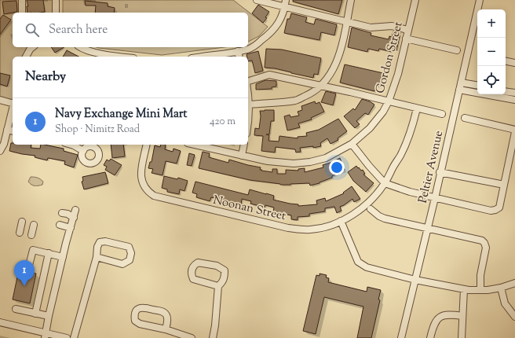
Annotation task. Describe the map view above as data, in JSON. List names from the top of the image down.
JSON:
{
  "streets": {
    "street": ["Gordon Street", "Peltier Avenue", "Noonan Street"]
  },
  "page": {
    "map_buttons": ["+", "−"],
    "search": "Search here",
    "heading": "Nearby",
    "list": [
      {
        "mark": "1",
        "name": "Navy Exchange Mini Mart",
        "note": "Shop · Nimitz Road",
        "value": "420 m"
      }
    ],
    "pins": "1"
  }
}
